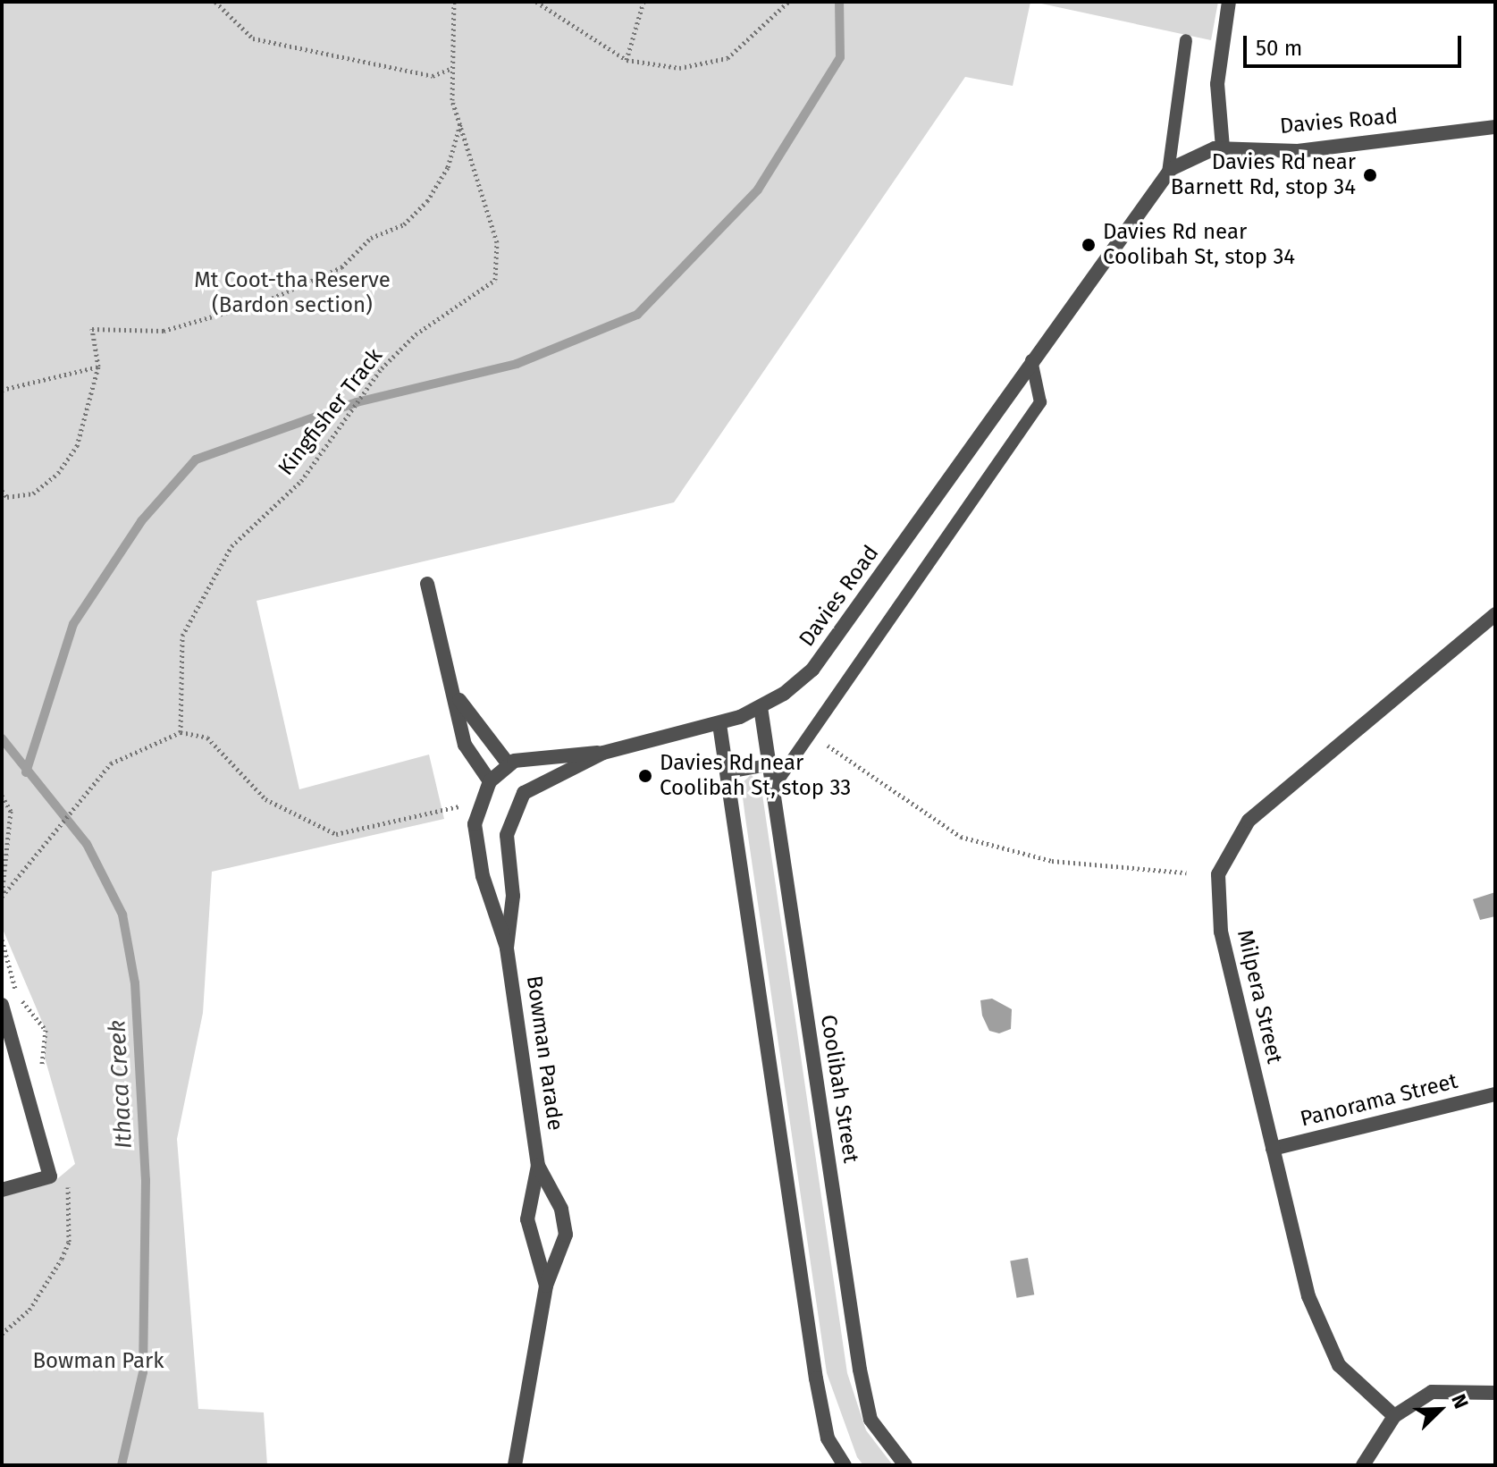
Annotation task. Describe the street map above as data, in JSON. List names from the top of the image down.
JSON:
{
  "streets": {
    "street": [
      "Davies Road",
      "Milpera Street",
      "Bowman Parade",
      "Coolibah Street",
      "Panorama Street"
    ],
    "path": ["Kingfisher Track"]
  },
  "crossings": [
    ["Davies Road", "Bowman Parade"],
    ["Davies Road", "Coolibah Street"],
    ["Milpera Street", "Panorama Street"]
  ],
  "water": ["Ithaca Creek"],
  "parks": ["Mt Coot-tha Reserve (Bardon section)", "Bowman Park"],
  "places": ["Davies Rd near Barnett Rd, stop 34", "Davies Rd near Coolibah St, stop 34", "Davies Rd near Coolibah St, stop 33"],
  "scale_bar": "50 m",
  "north": "top right"
}
